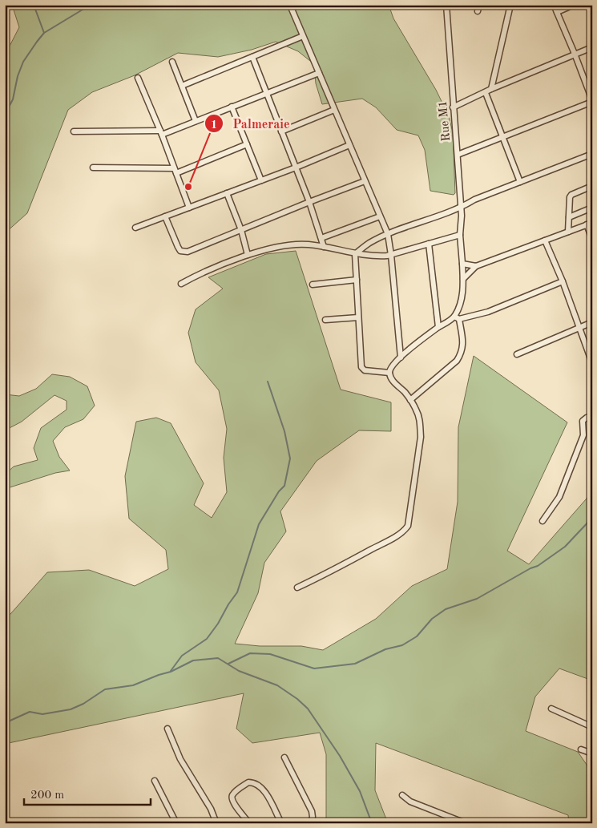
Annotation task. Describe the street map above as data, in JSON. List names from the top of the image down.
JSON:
{
  "streets": {
    "street": ["Rue M1"]
  },
  "places": ["Palmeraie"],
  "scale_bar": "200 m"
}
